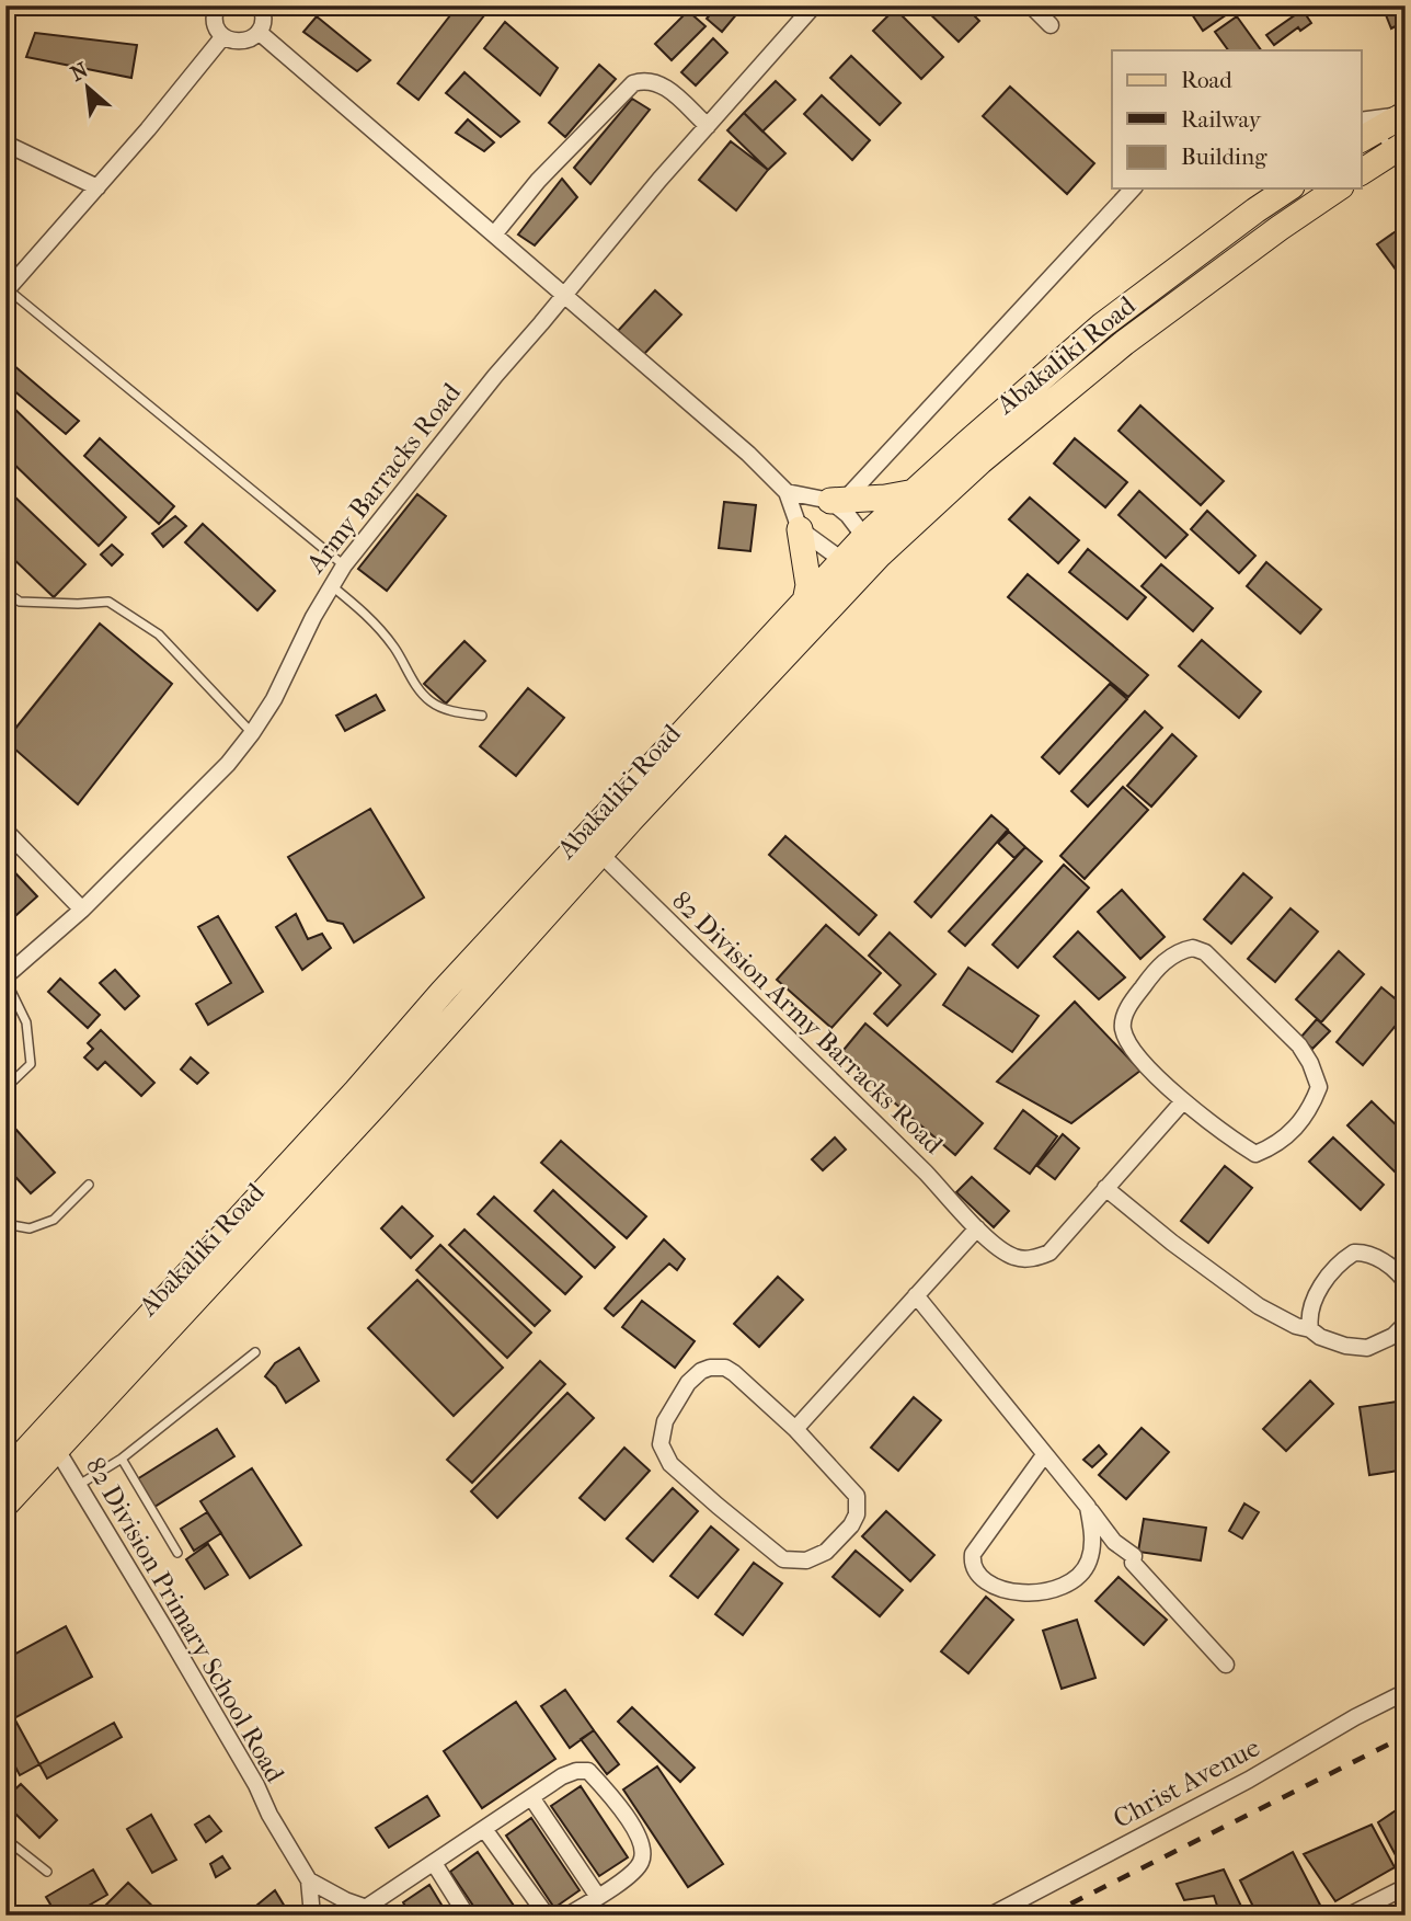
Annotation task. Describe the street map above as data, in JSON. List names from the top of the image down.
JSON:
{
  "streets": {
    "main road": ["Abakaliki Road"],
    "street": [
      "Army Barracks Road",
      "82 Division Army Barracks Road",
      "82 Division Primary School Road",
      "Christ Avenue"
    ]
  },
  "crossings": [
    ["Abakaliki Road", "82 Division Army Barracks Road"],
    ["Abakaliki Road", "82 Division Primary School Road"]
  ],
  "legend": ["Road", "Railway", "Building"],
  "north": "top left"
}
